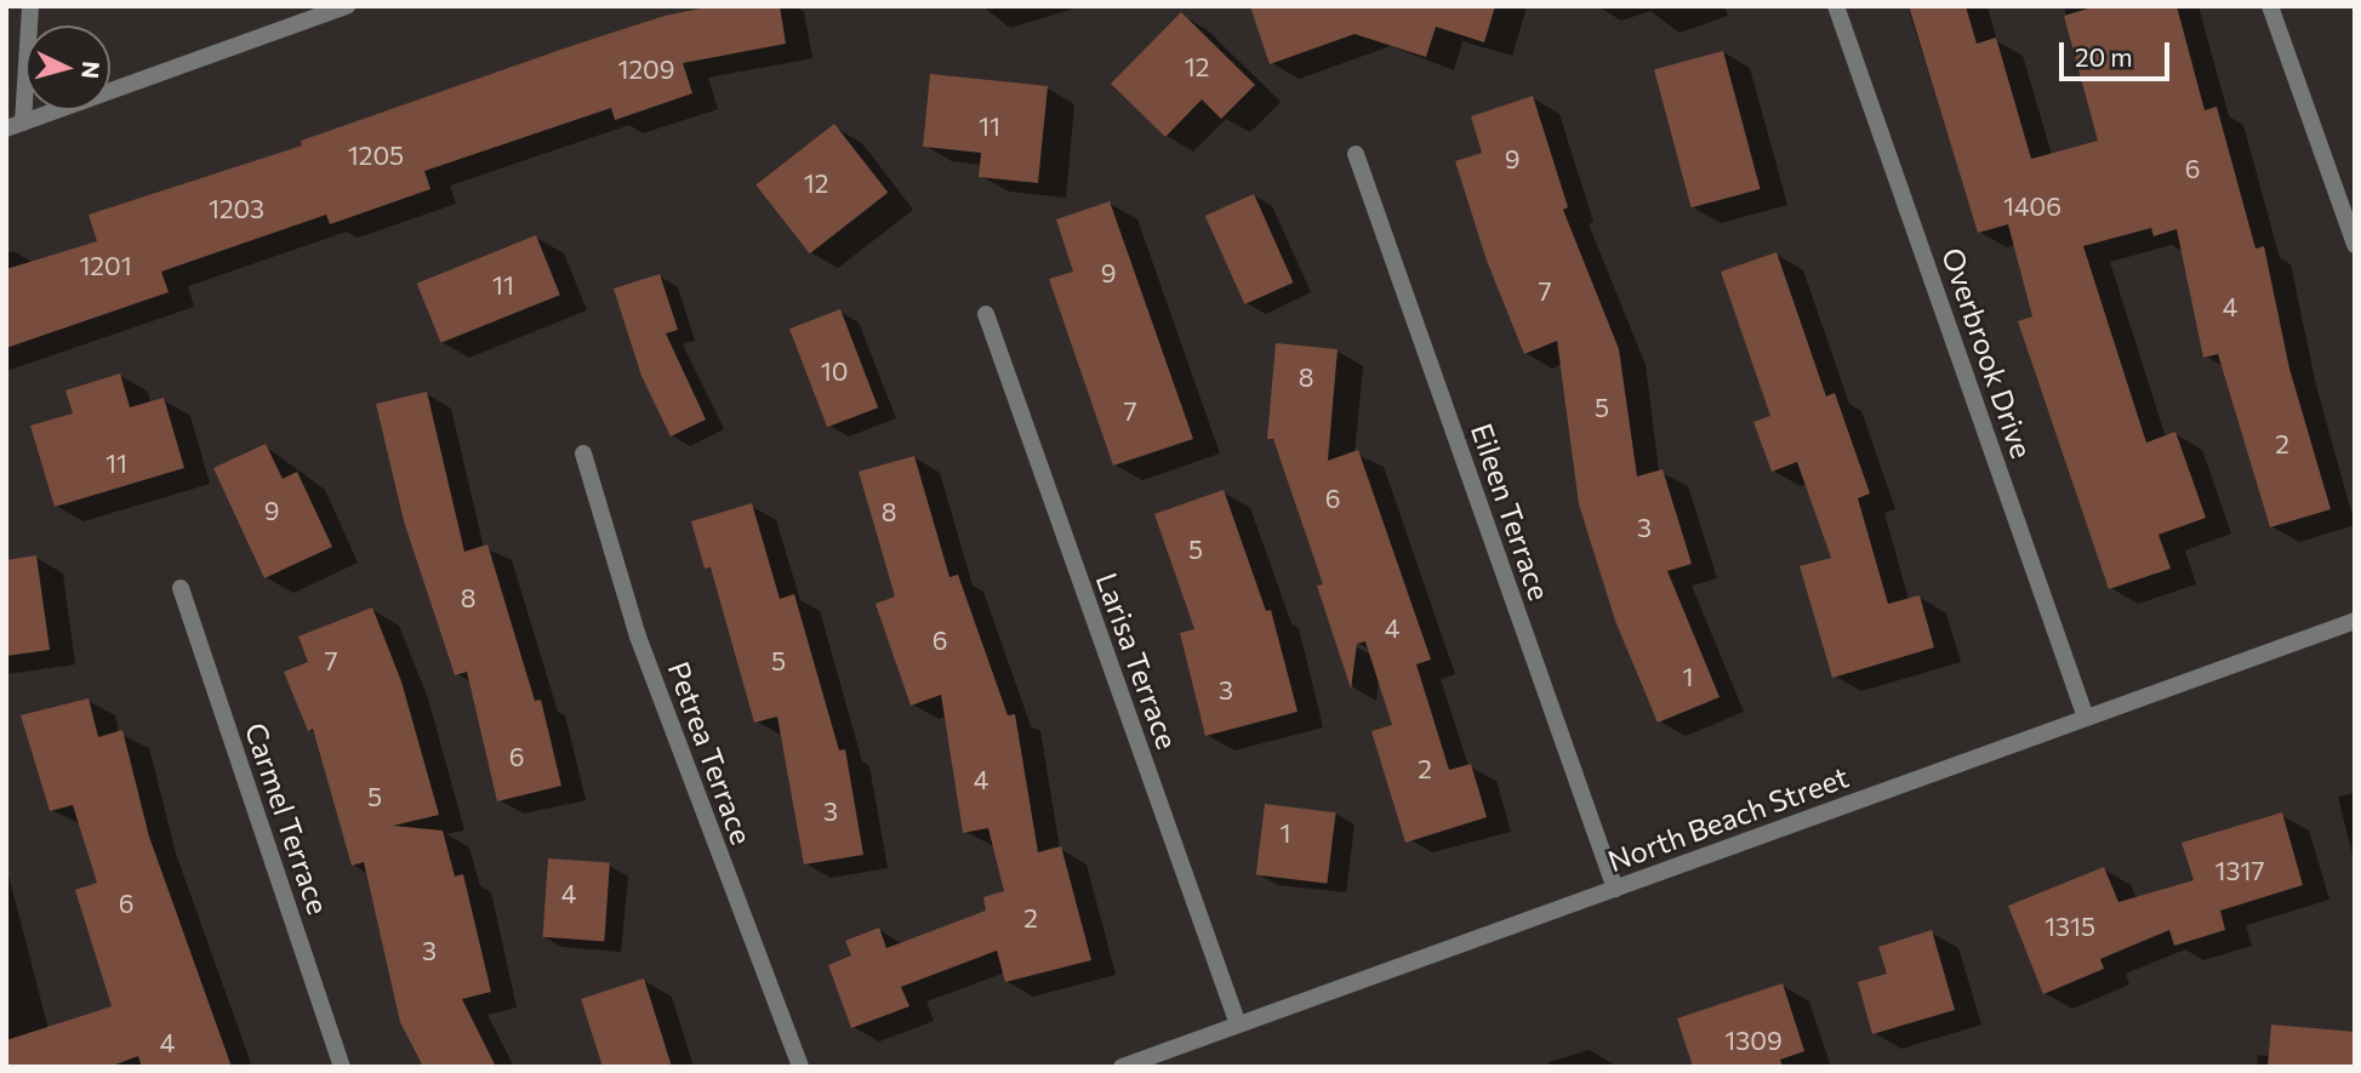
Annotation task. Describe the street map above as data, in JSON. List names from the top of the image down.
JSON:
{
  "streets": {
    "street": [
      "Overbrook Drive",
      "Eileen Terrace",
      "Larisa Terrace",
      "Petrea Terrace",
      "Carmel Terrace",
      "North Beach Street"
    ]
  },
  "crossings": [
    ["Overbrook Drive", "North Beach Street"],
    ["Eileen Terrace", "North Beach Street"],
    ["Larisa Terrace", "North Beach Street"]
  ],
  "house_numbers": [
    "12",
    "1209",
    "11",
    "1205",
    "9",
    "6",
    "12",
    "1406",
    "1203",
    "1201",
    "9",
    "11",
    "7",
    "4",
    "10",
    "8",
    "5",
    "7",
    "2",
    "11",
    "6",
    "9",
    "8",
    "3",
    "5",
    "8",
    "4",
    "6",
    "7",
    "5",
    "1",
    "3",
    "6",
    "2",
    "4",
    "5",
    "3",
    "1",
    "1317",
    "4",
    "6",
    "2",
    "1315",
    "3",
    "1309",
    "4"
  ],
  "scale_bar": "20 m",
  "north": "right"
}
